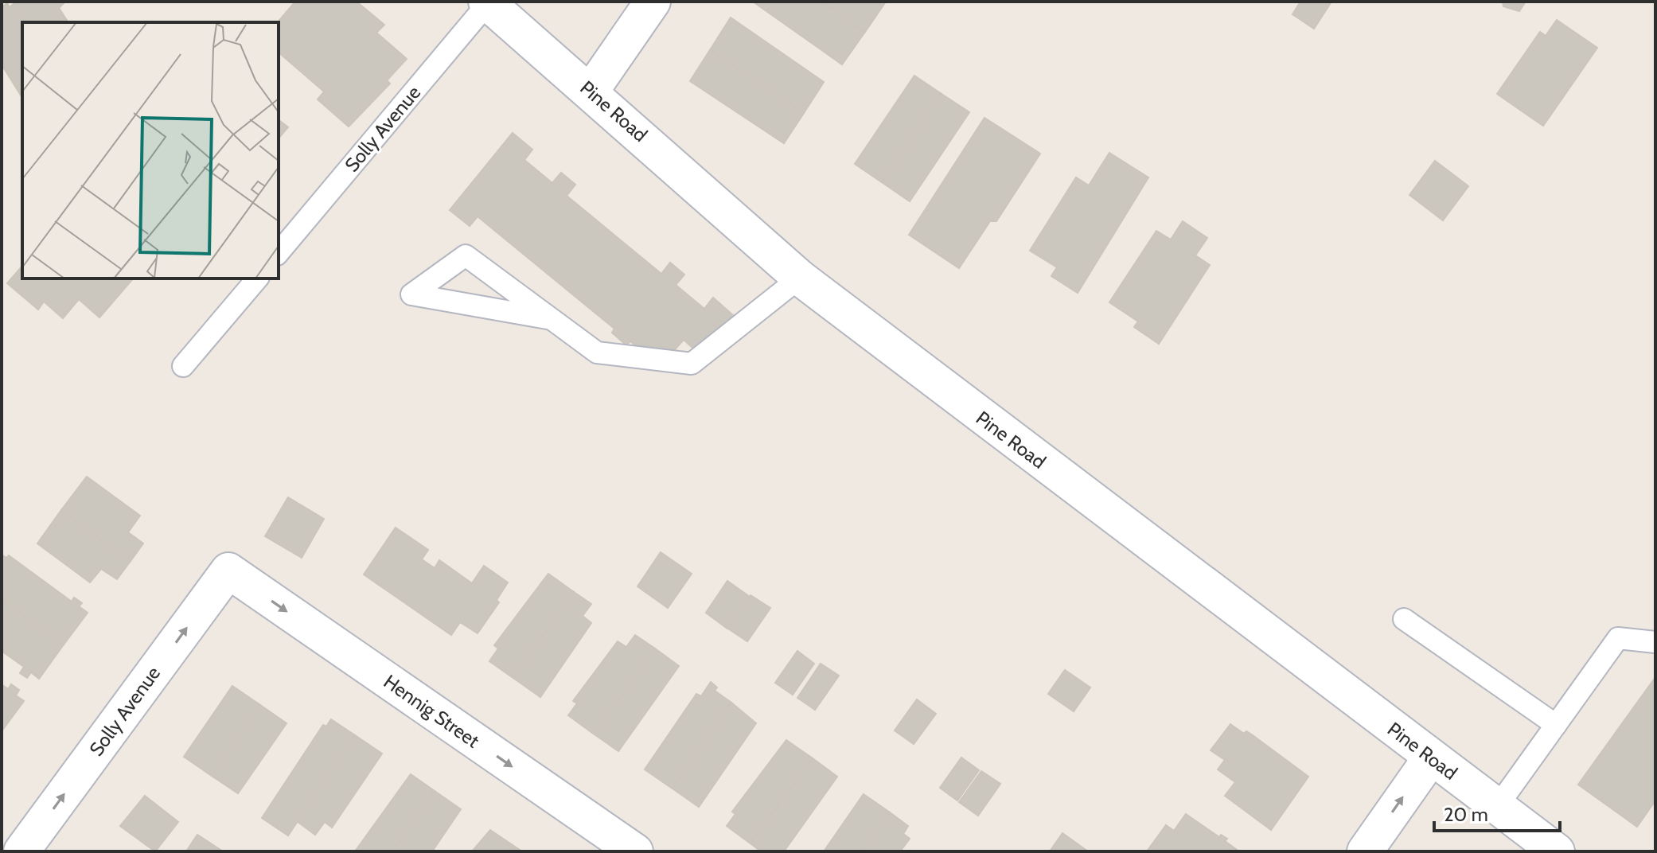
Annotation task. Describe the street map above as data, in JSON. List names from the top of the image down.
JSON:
{
  "streets": {
    "street": ["Pine Road", "Solly Avenue", "Hennig Street"]
  },
  "crossings": [
    ["Pine Road", "Solly Avenue"],
    ["Solly Avenue", "Hennig Street"]
  ],
  "one_way": ["Solly Avenue", "Hennig Street"],
  "scale_bar": "20 m"
}
